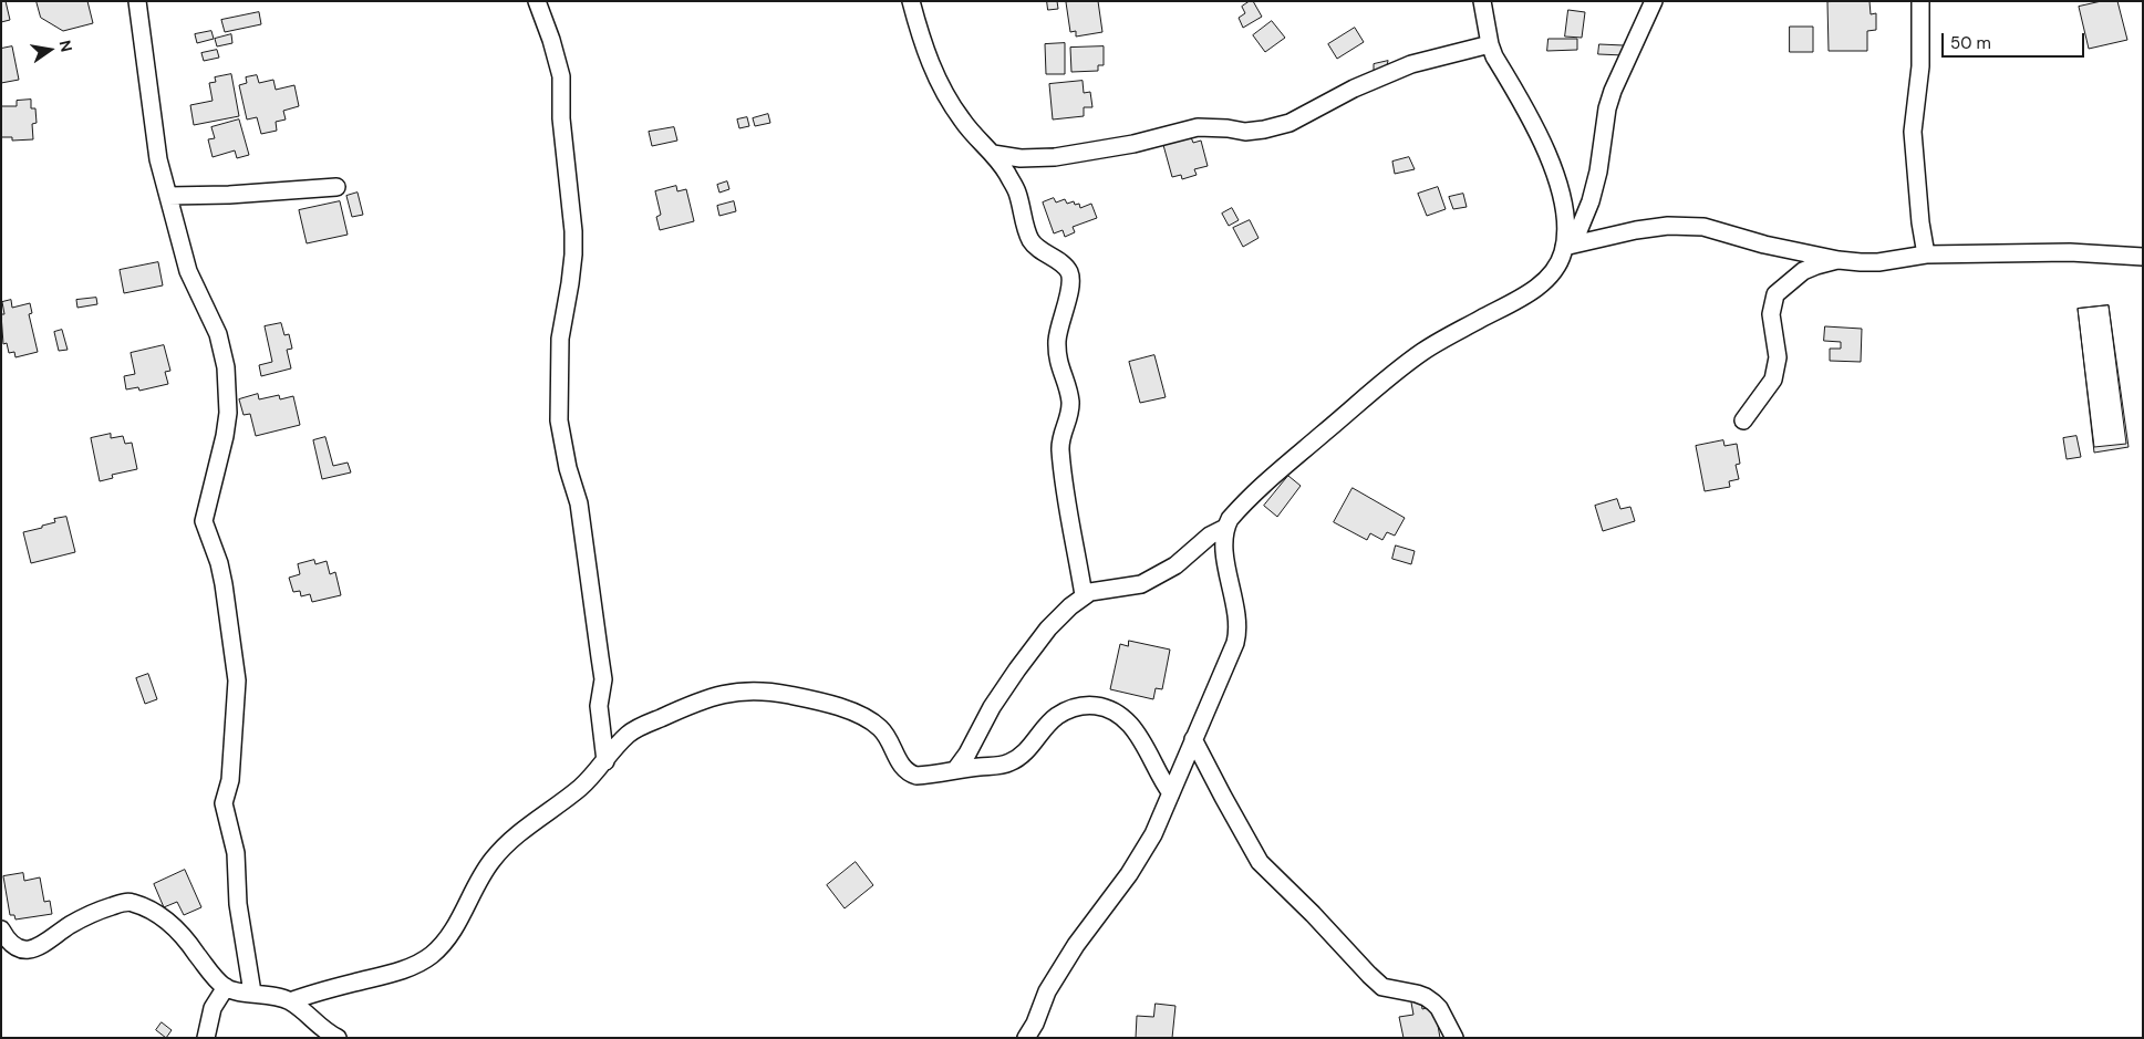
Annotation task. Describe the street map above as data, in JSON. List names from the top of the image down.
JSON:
{
  "scale_bar": "50 m",
  "north": "right"
}
